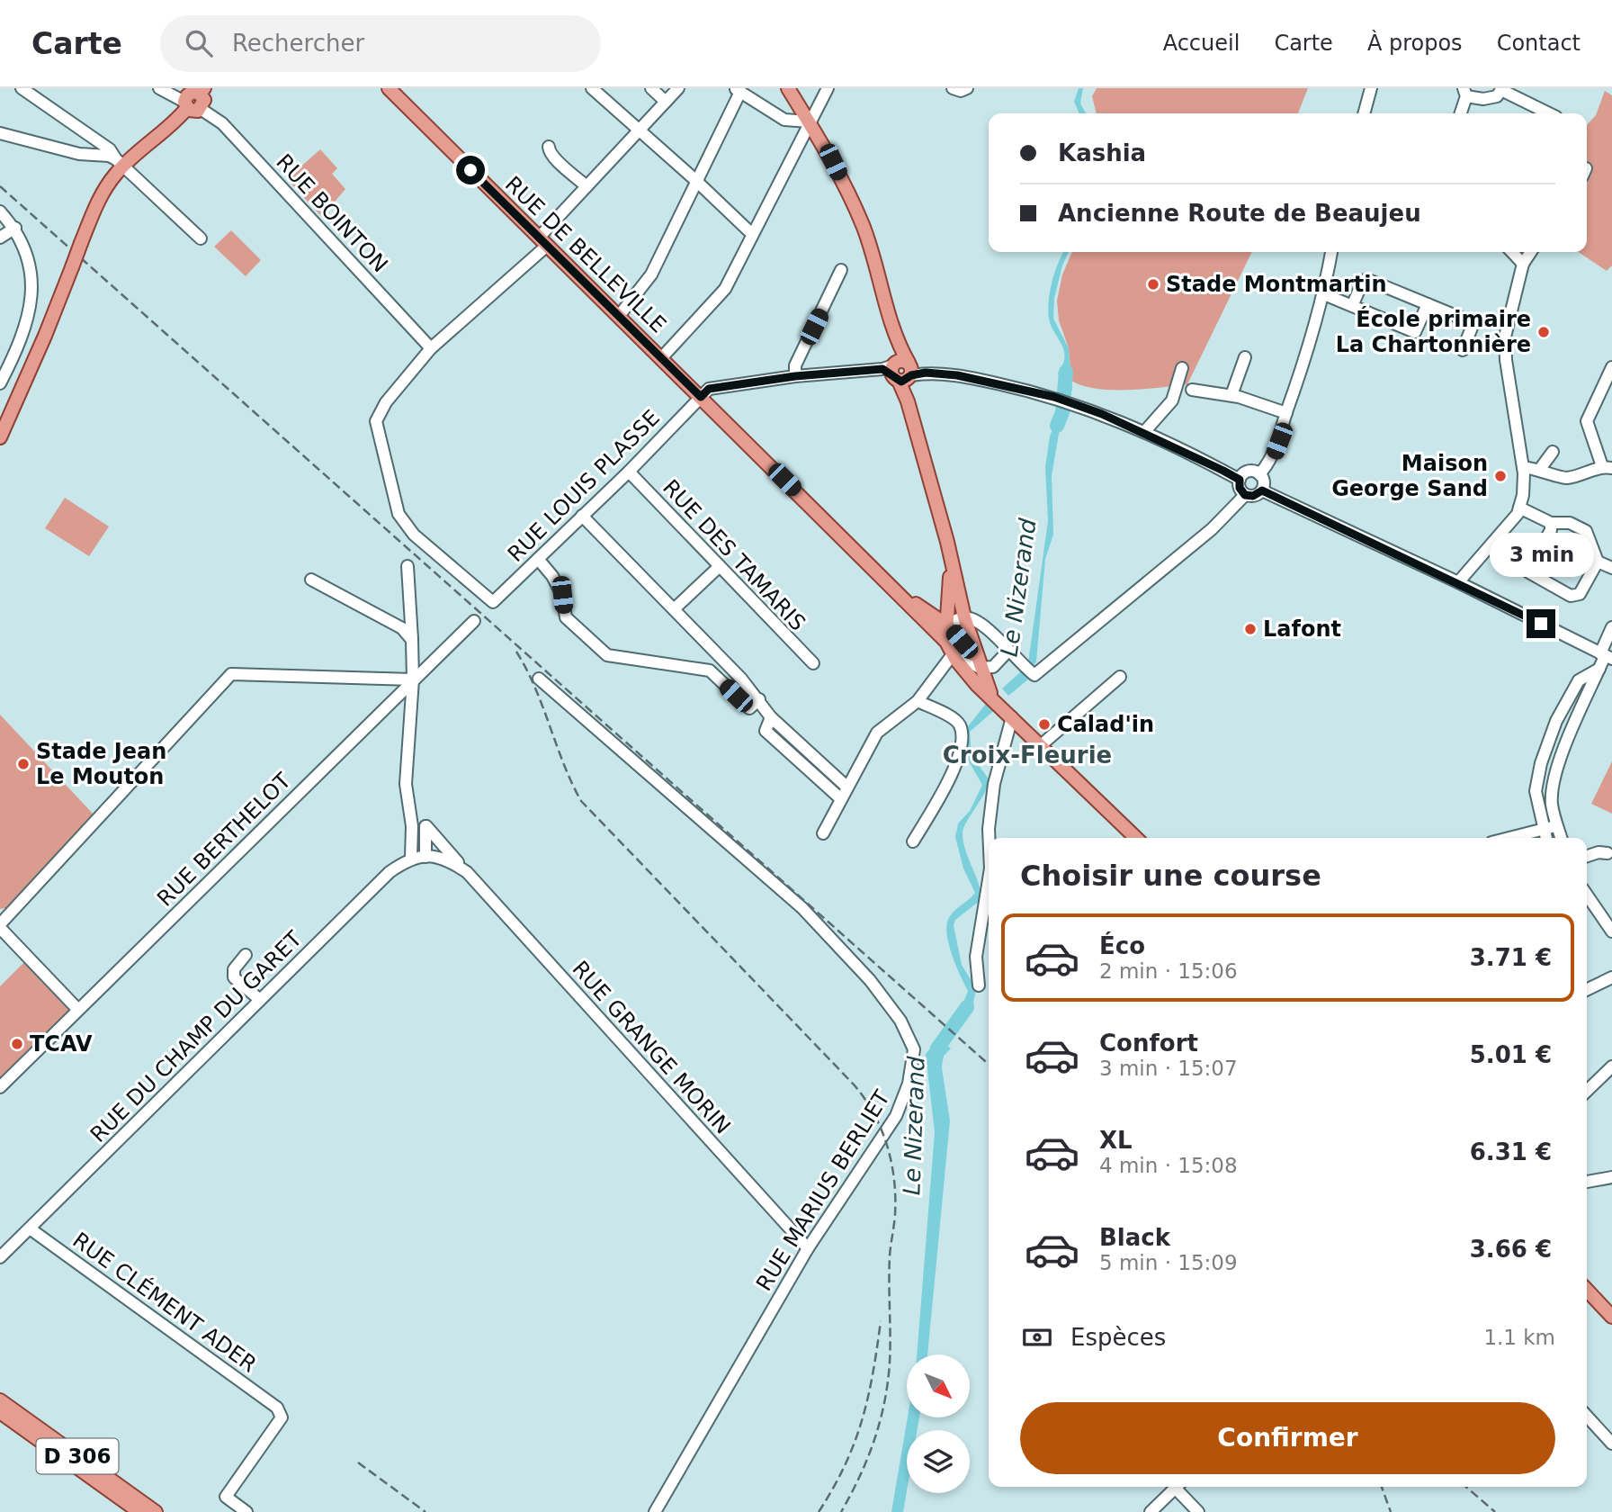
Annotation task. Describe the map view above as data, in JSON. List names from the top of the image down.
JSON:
{
  "streets": {
    "main road": ["RUE DE BELLEVILLE", "D 306"],
    "street": [
      "RUE BOINTON",
      "RUE LOUIS PLASSE",
      "RUE DES TAMARIS",
      "RUE BERTHELOT",
      "RUE DU CHAMP DU GARET",
      "RUE GRANGE MORIN",
      "RUE MARIUS BERLIET",
      "RUE CLÉMENT ADER"
    ]
  },
  "crossings": [
    ["RUE BOINTON", "RUE LOUIS PLASSE"],
    ["RUE DE BELLEVILLE", "RUE LOUIS PLASSE"],
    ["RUE LOUIS PLASSE", "RUE DES TAMARIS"],
    ["RUE DU CHAMP DU GARET", "RUE CLÉMENT ADER"],
    ["RUE GRANGE MORIN", "RUE MARIUS BERLIET"]
  ],
  "districts": ["Croix-Fleurie"],
  "water": ["Le Nizerand"],
  "places": [
    "Stade Montmartin",
    "École primaire La Chartonnière",
    "Maison George Sand",
    "Lafont",
    "Calad'in",
    "Stade Jean Le Mouton",
    "TCAV"
  ],
  "north": "bottom right",
  "page": {
    "header": "Carte",
    "search": "Rechercher",
    "nav": [
      "Accueil",
      "Carte",
      "À propos",
      "Contact"
    ],
    "banner": ["Kashia", "Ancienne Route de Beaujeu"],
    "bubble": "3 min",
    "heading": "Choisir une course",
    "list": [
      {
        "name": "Éco",
        "note": "2 min · 15:06",
        "value": "3.71 €"
      },
      {
        "name": "Confort",
        "note": "3 min · 15:07",
        "value": "5.01 €"
      },
      {
        "name": "XL",
        "note": "4 min · 15:08",
        "value": "6.31 €"
      },
      {
        "name": "Black",
        "note": "5 min · 15:09",
        "value": "3.66 €"
      }
    ],
    "pay": ["Espèces", "1.1 km"],
    "buttons": "Confirmer"
  }
}
